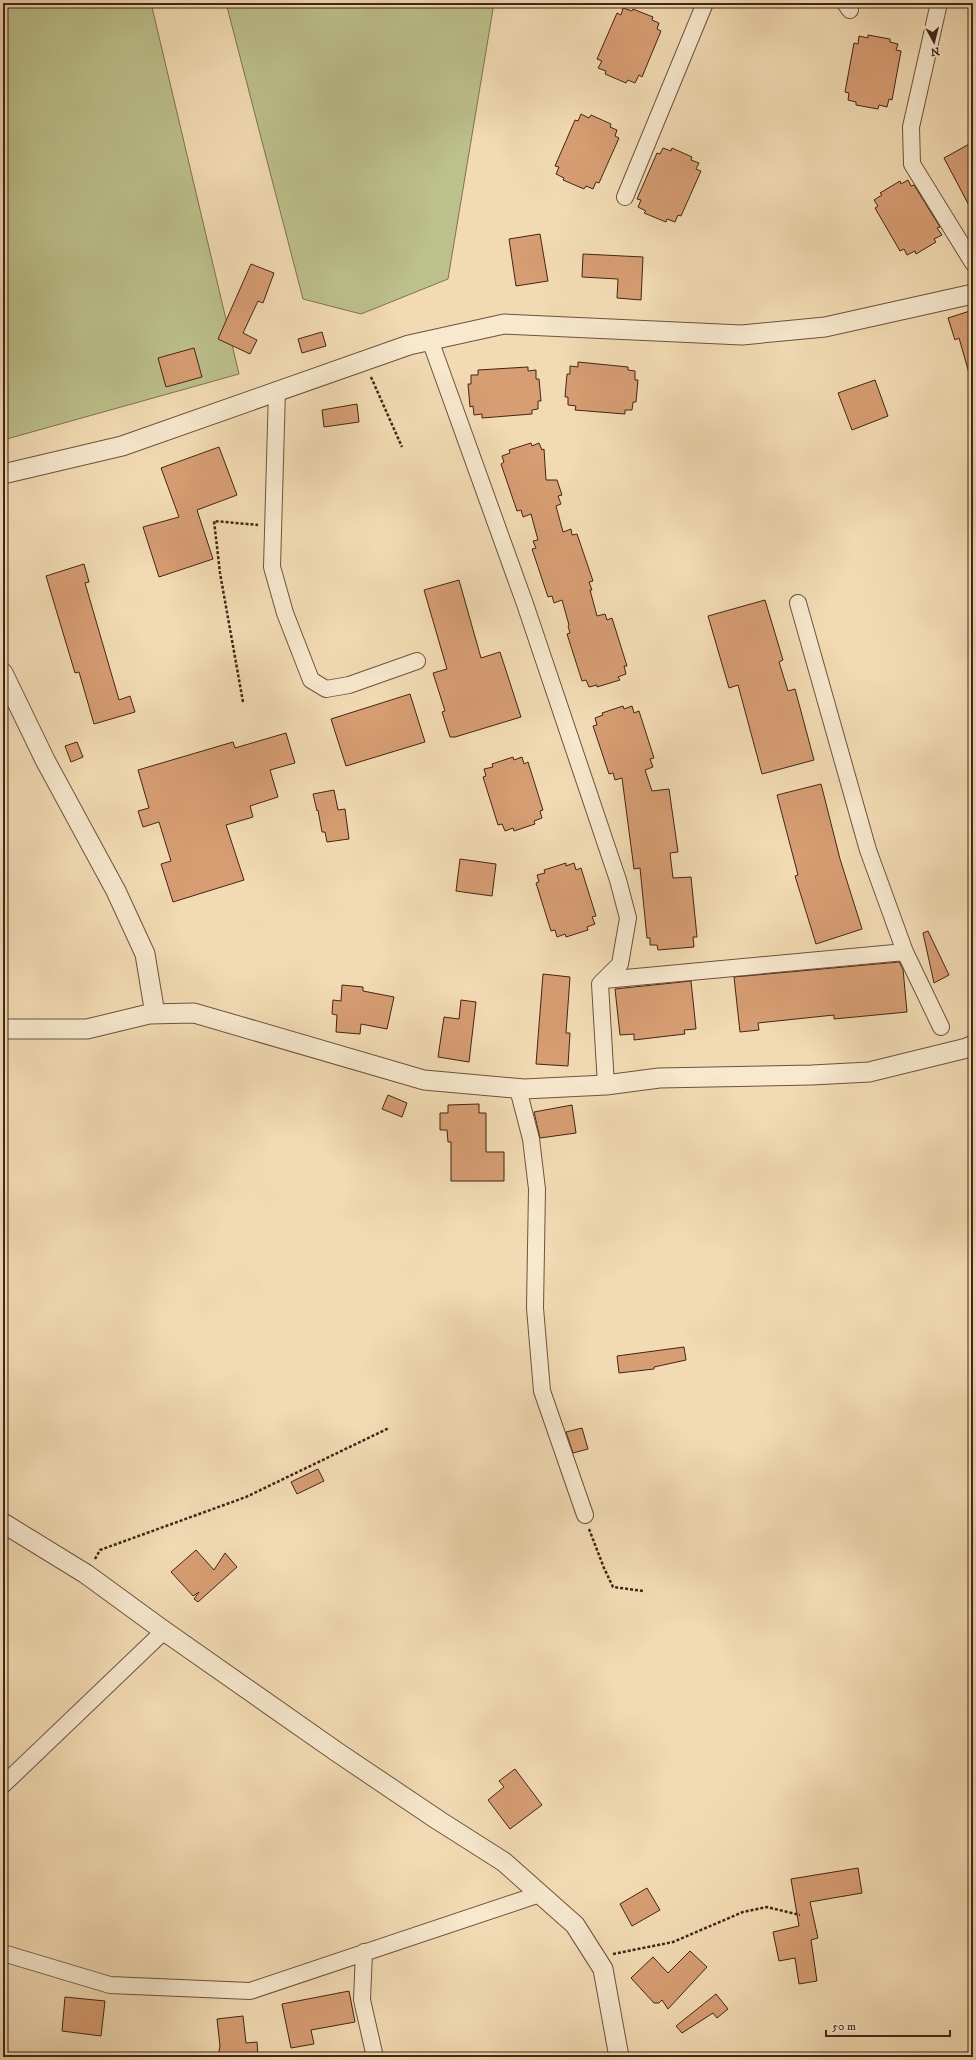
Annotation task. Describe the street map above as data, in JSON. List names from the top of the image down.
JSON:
{
  "scale_bar": "50 m",
  "north": "bottom"
}
